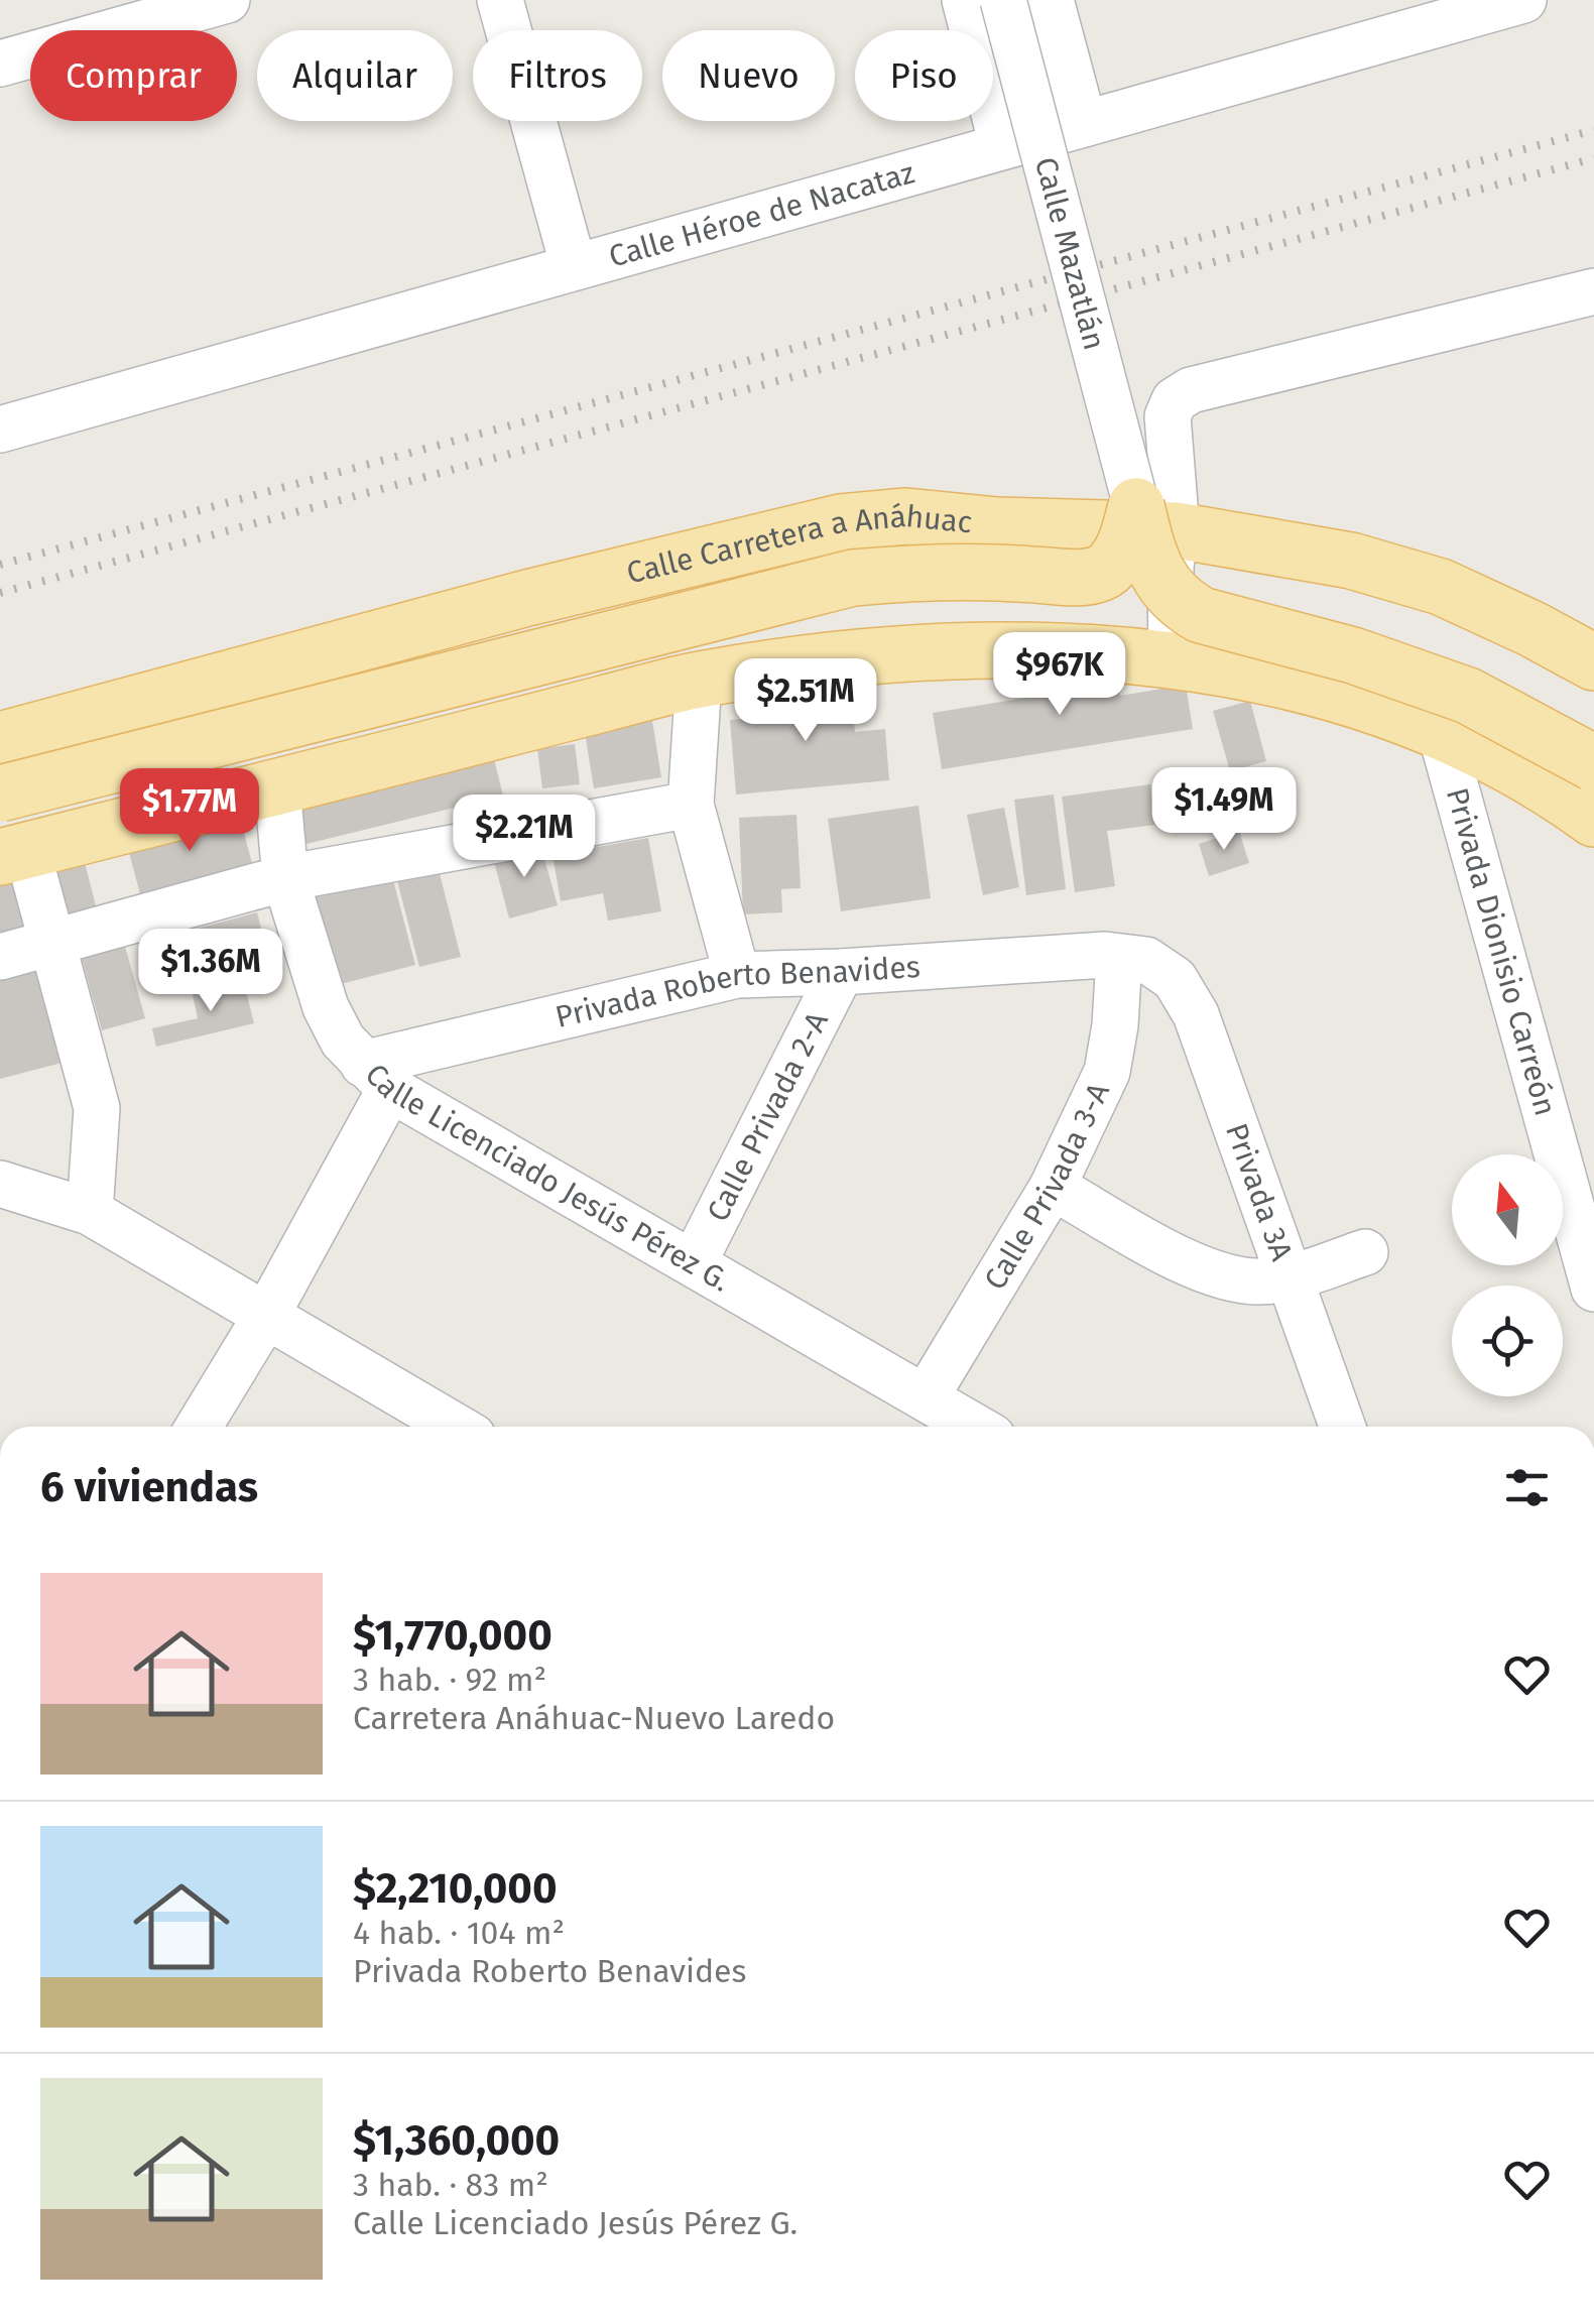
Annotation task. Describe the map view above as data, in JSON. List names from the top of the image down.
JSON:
{
  "streets": {
    "main road": ["Calle Carretera a Anáhuac"],
    "street": [
      "Calle Héroe de Nacataz",
      "Calle Mazatlán",
      "Privada Dionisio Carreón",
      "Privada Roberto Benavides",
      "Calle Privada 2-A",
      "Calle Licenciado Jesús Pérez G.",
      "Calle Privada 3-A",
      "Privada 3A"
    ]
  },
  "crossings": [
    ["Calle Héroe de Nacataz", "Calle Mazatlán"],
    ["Calle Mazatlán", "Calle Carretera a Anáhuac"],
    ["Privada Roberto Benavides", "Calle Privada 2-A"],
    ["Privada Roberto Benavides", "Calle Licenciado Jesús Pérez G."],
    ["Privada Roberto Benavides", "Calle Privada 3-A"],
    ["Privada Roberto Benavides", "Privada 3A"],
    ["Calle Privada 2-A", "Calle Licenciado Jesús Pérez G."],
    ["Calle Licenciado Jesús Pérez G.", "Calle Privada 3-A"],
    ["Calle Privada 3-A", "Privada 3A"]
  ],
  "north": "top",
  "page": {
    "chip": [
      "Comprar",
      "Alquilar",
      "Filtros",
      "Nuevo",
      "Piso"
    ],
    "price": [
      "$967K",
      "$2.51M",
      "$1.49M",
      "$1.77M",
      "$2.21M",
      "$1.36M"
    ],
    "heading": "6 viviendas",
    "list": [
      {
        "name": "$1,770,000",
        "note": "3 hab. · 92 m² · Carretera Anáhuac-Nuevo Laredo"
      },
      {
        "name": "$2,210,000",
        "note": "4 hab. · 104 m² · Privada Roberto Benavides"
      },
      {
        "name": "$1,360,000",
        "note": "3 hab. · 83 m² · Calle Licenciado Jesús Pérez G."
      }
    ]
  }
}
